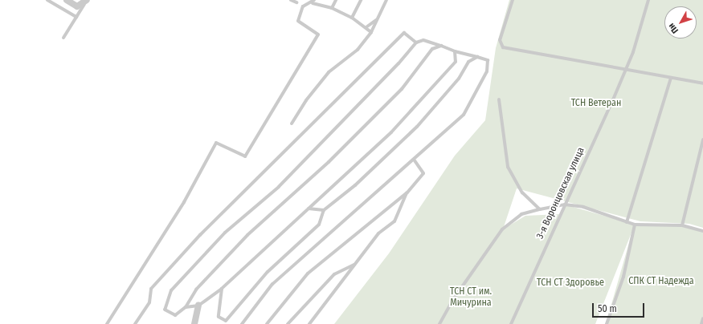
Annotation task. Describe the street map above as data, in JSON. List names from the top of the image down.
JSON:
{
  "streets": {
    "lane": ["3-я Воронцовская улица"]
  },
  "parks": [
    "ТСН Ветеран",
    "СПК СТ Надежда",
    "ТСН СТ Здоровье",
    "ТСН СТ им. Мичурина"
  ],
  "scale_bar": "50 m",
  "north": "bottom left"
}
